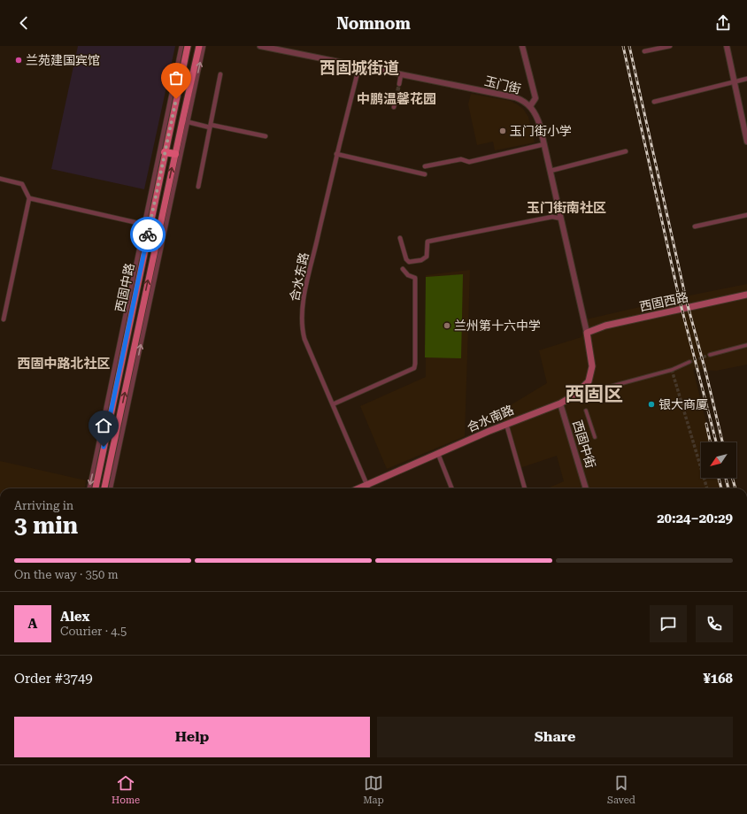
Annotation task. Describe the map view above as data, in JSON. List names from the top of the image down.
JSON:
{
  "streets": {
    "main road": ["西固中路", "西固西路", "合水南路"],
    "street": ["玉门街", "合水东路", "西固中街"]
  },
  "crossings": [
    ["玉门街", "合水东路"],
    ["玉门街", "西固西路"],
    ["玉门街", "合水南路"],
    ["合水东路", "合水南路"],
    ["西固西路", "合水南路"],
    ["合水南路", "西固中街"]
  ],
  "districts": [
    "西固城街道",
    "中鹏温馨花园",
    "玉门街南社区",
    "西固中路北社区",
    "西固区"
  ],
  "places": [
    "兰苑建国宾馆",
    "玉门街小学",
    "兰州第十六中学",
    "银大商厦"
  ],
  "north": "bottom left",
  "page": {
    "header": "Nomnom",
    "heading": ["3 min", "Arriving in", "20:24–20:29"],
    "panel": [
      "Alex",
      "Courier · 4.5",
      "Order #3749",
      "¥168"
    ],
    "bar": "On the way · 350 m",
    "round": "A",
    "buttons": ["Help", "Share"],
    "tabs": ["Home", "Map", "Saved"]
  }
}
